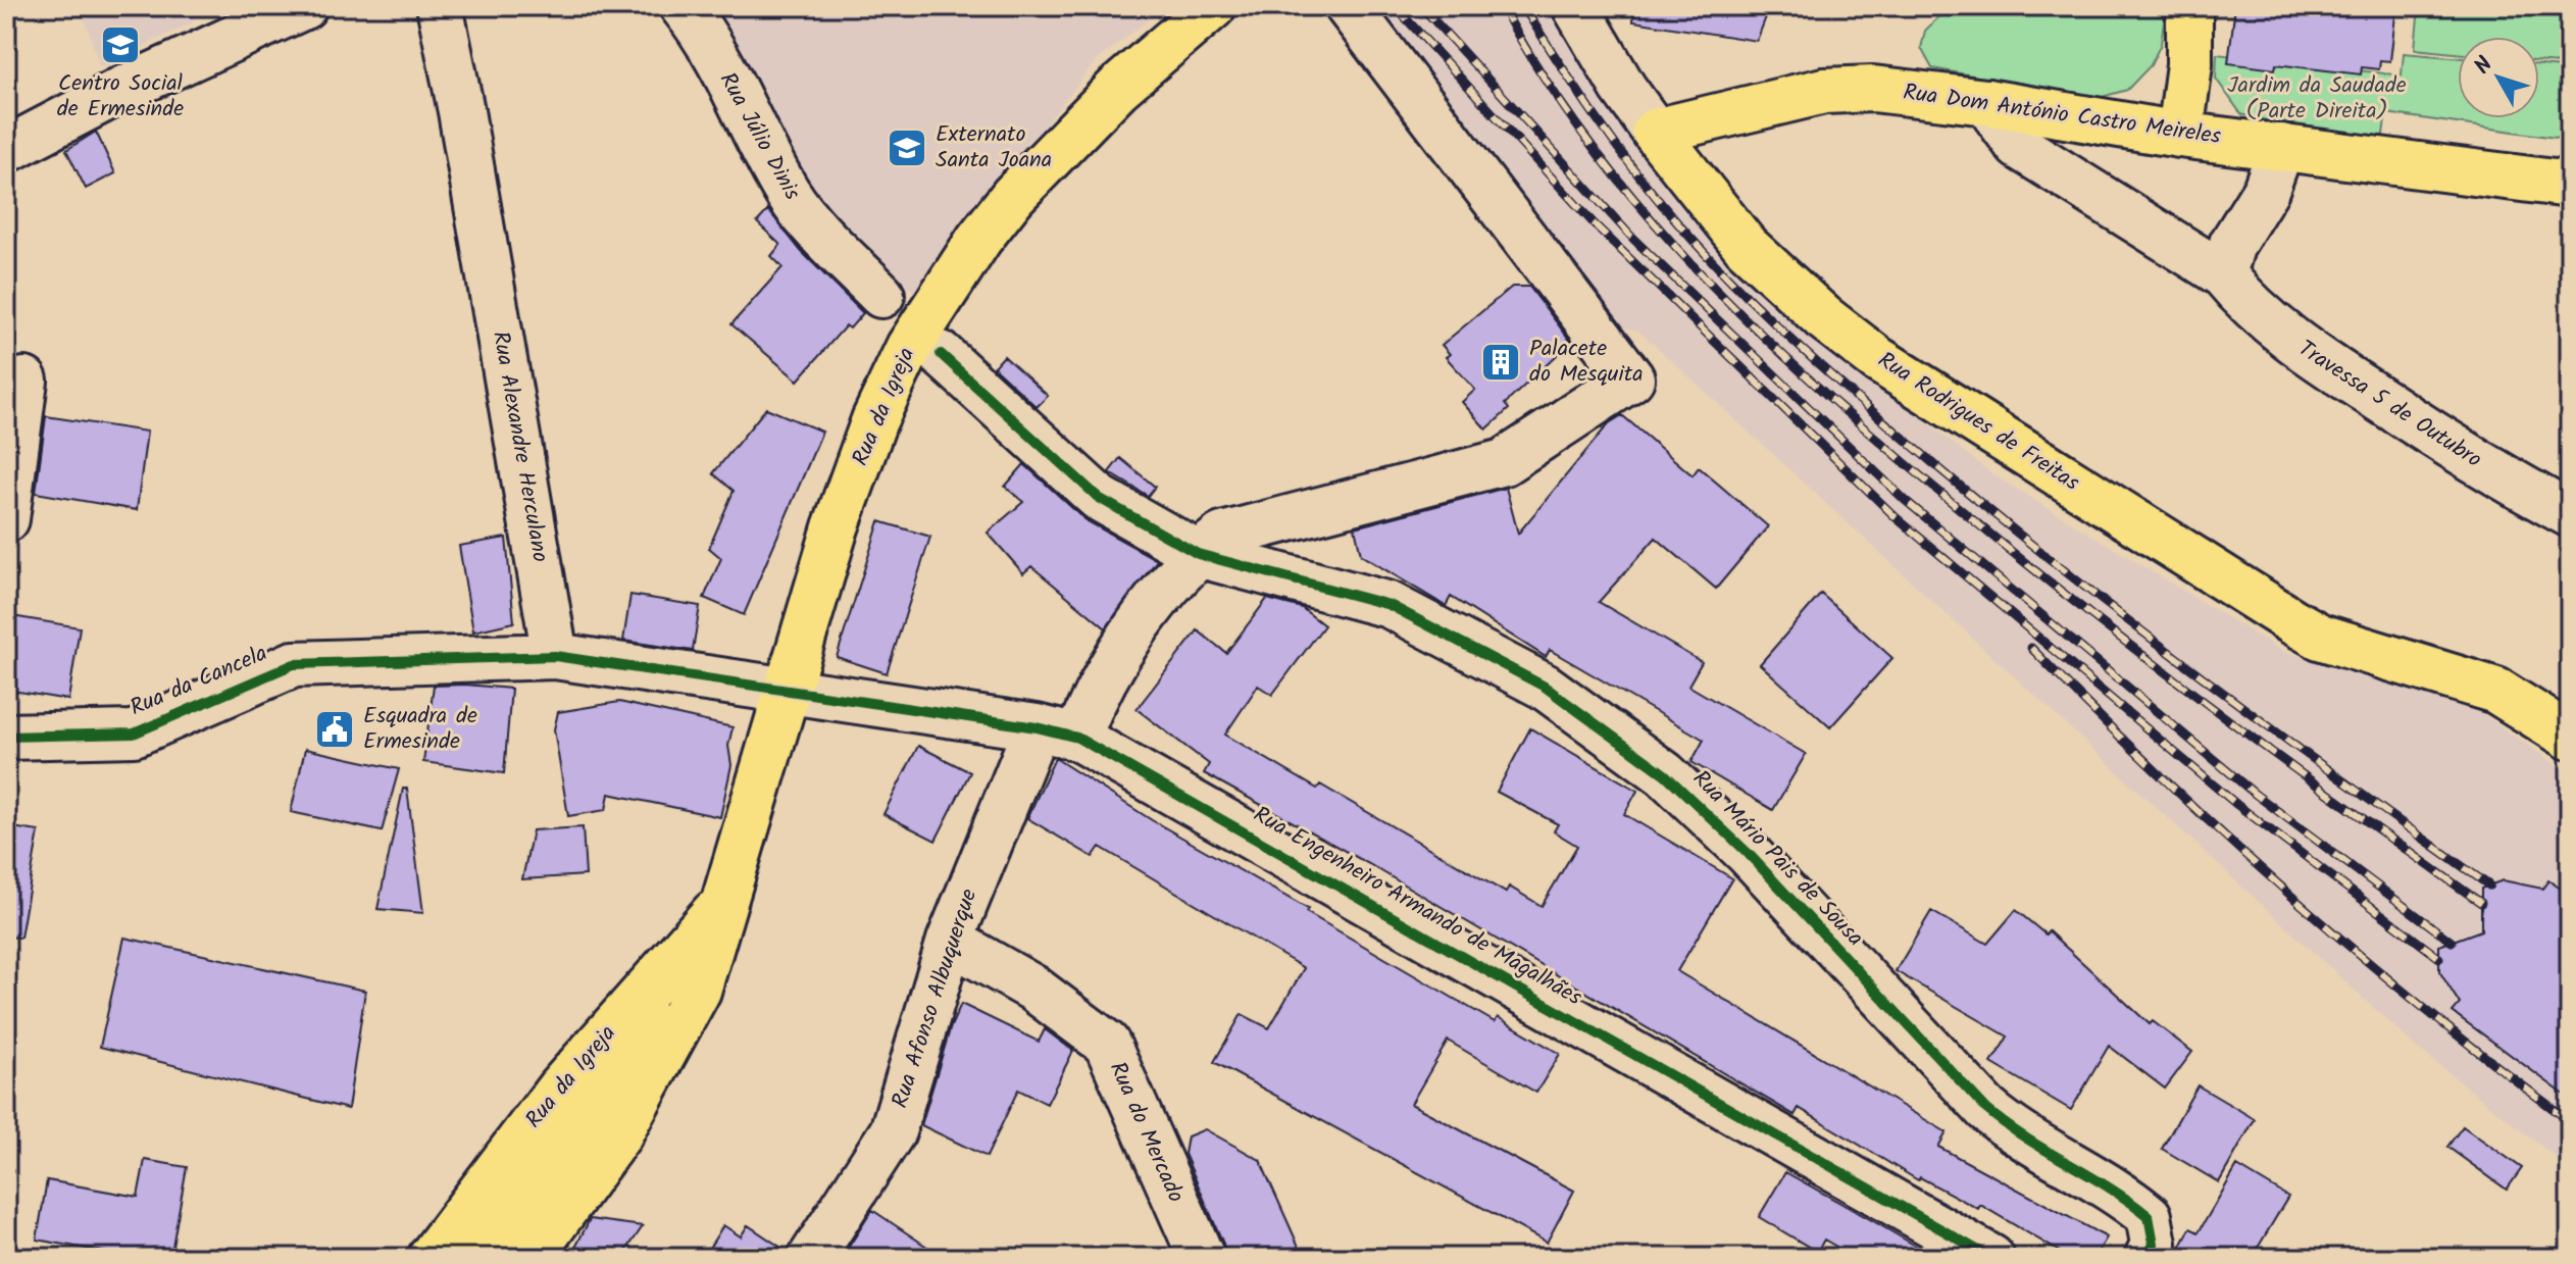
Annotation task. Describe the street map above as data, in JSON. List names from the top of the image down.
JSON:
{
  "streets": {
    "main road": ["Rua Dom António Castro Meireles", "Rua da Igreja", "Rua Rodrigues de Freitas"],
    "street": [
      "Rua Júlio Dinis",
      "Travessa 5 de Outubro",
      "Rua Alexandre Herculano",
      "Rua da Cancela",
      "Rua Mário Pais de Sousa",
      "Rua Engenheiro Armando de Magalhães",
      "Rua Afonso Albuquerque",
      "Rua do Mercado"
    ]
  },
  "crossings": [
    ["Rua Dom António Castro Meireles", "Travessa 5 de Outubro"],
    ["Rua Dom António Castro Meireles", "Rua Rodrigues de Freitas"],
    ["Rua da Igreja", "Rua Engenheiro Armando de Magalhães"],
    ["Rua Alexandre Herculano", "Rua da Cancela"],
    ["Rua Mário Pais de Sousa", "Rua Afonso Albuquerque"],
    ["Rua Engenheiro Armando de Magalhães", "Rua Afonso Albuquerque"],
    ["Rua Afonso Albuquerque", "Rua do Mercado"]
  ],
  "parks": ["Jardim da Saudade (Parte Direita)"],
  "places": {
    "school or university": ["Centro Social de Ermesinde", "Externato Santa Joana"],
    "building": ["Palacete do Mesquita"],
    "public building": ["Esquadra de Ermesinde"]
  },
  "north": "top left"
}
